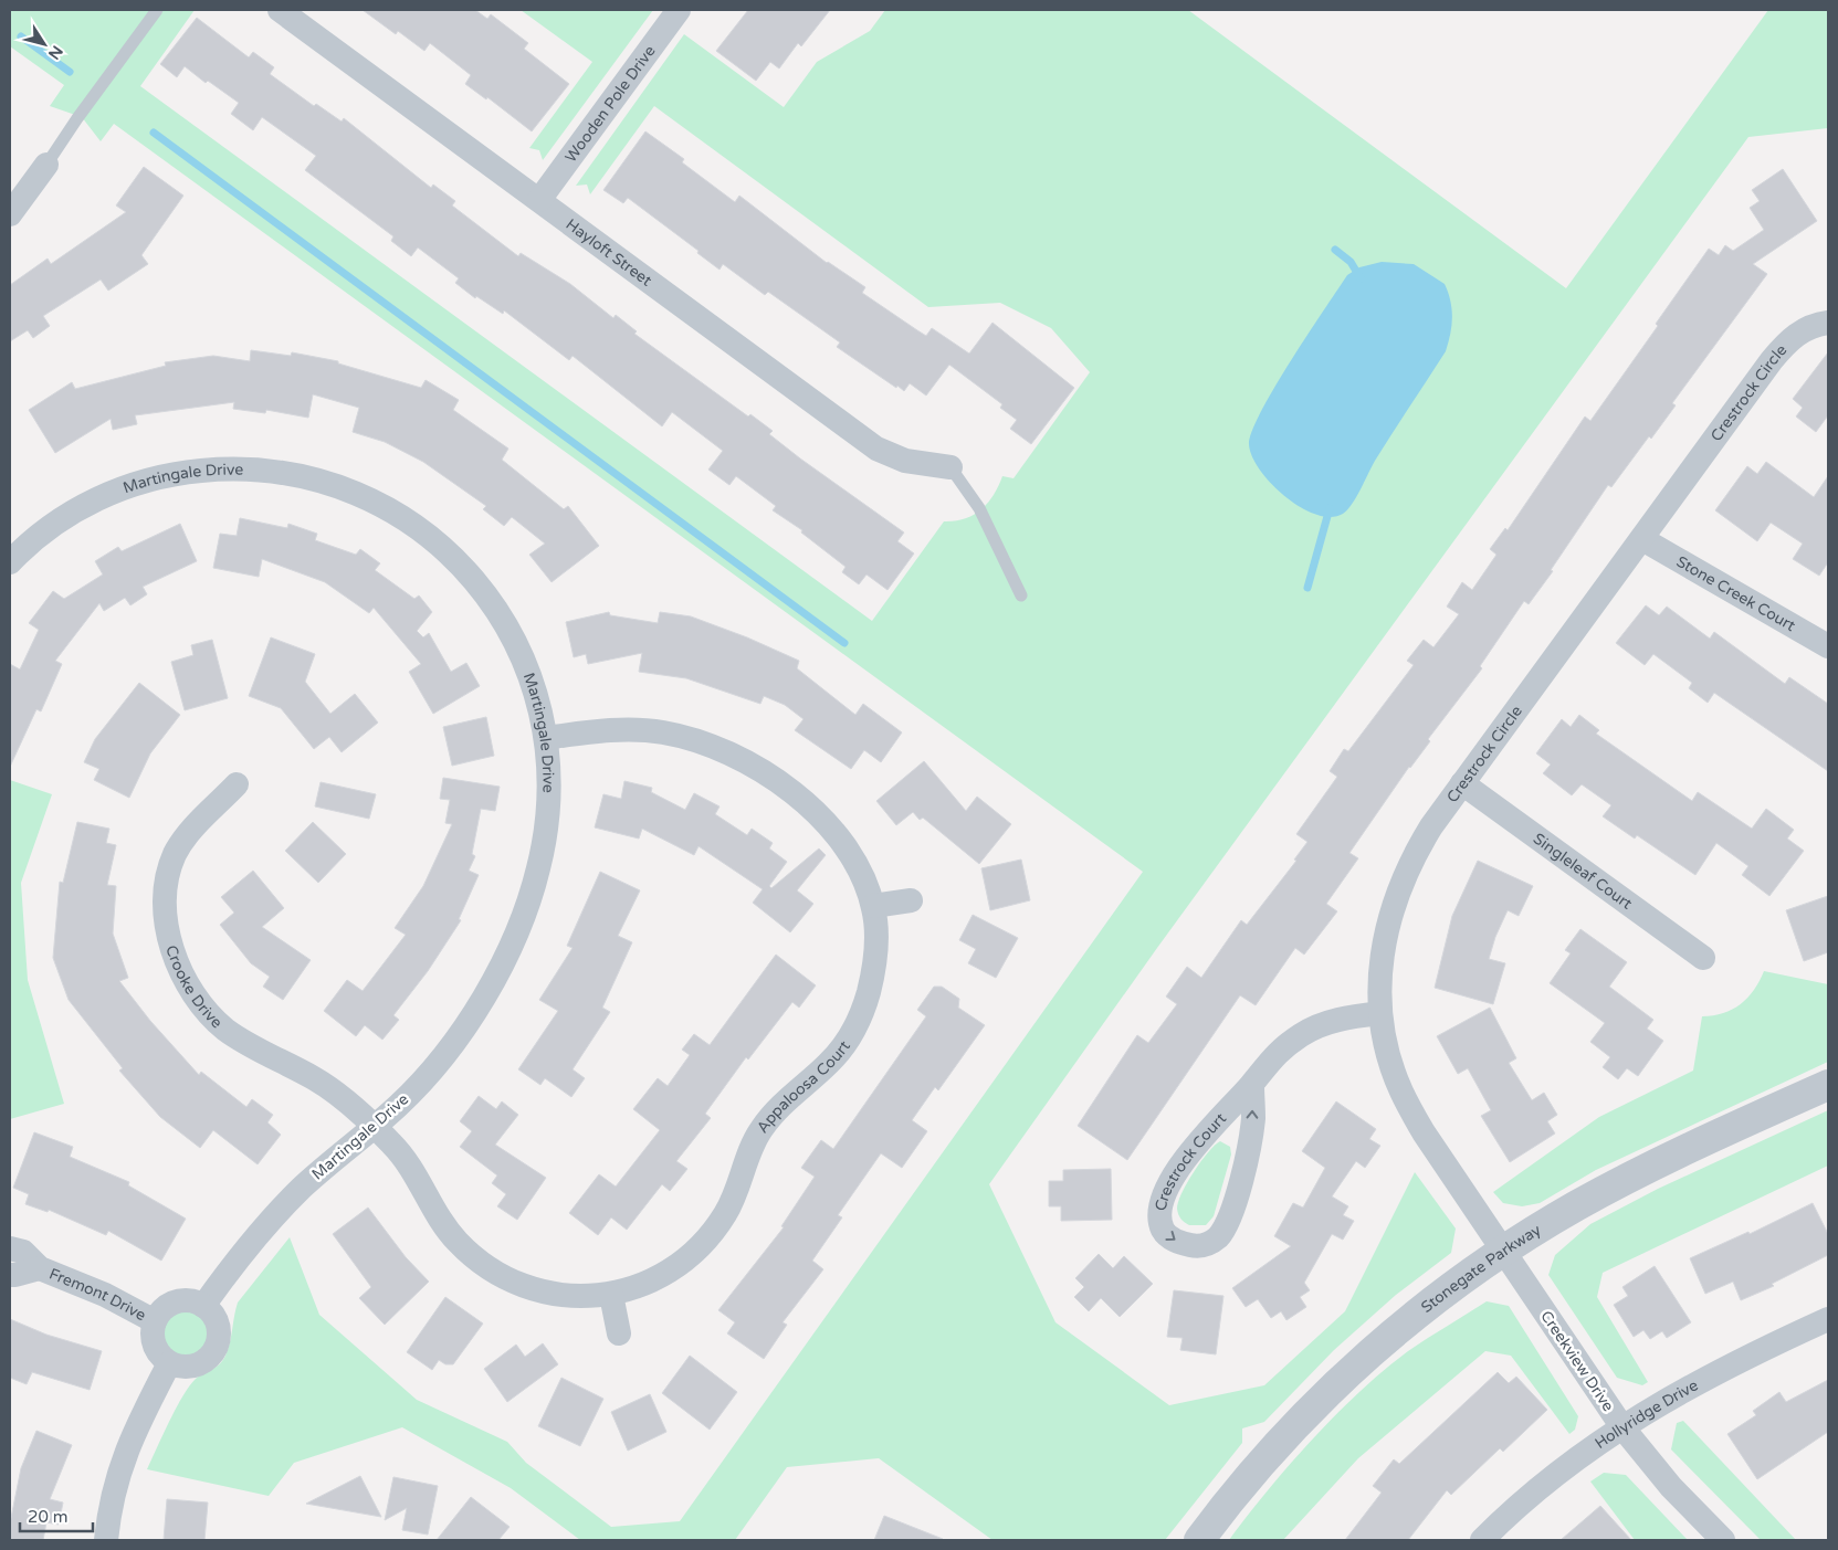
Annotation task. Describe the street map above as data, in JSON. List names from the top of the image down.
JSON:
{
  "streets": {
    "street": [
      "Wooden Pole Drive",
      "Hayloft Street",
      "Crestrock Circle",
      "Martingale Drive",
      "Stone Creek Court",
      "Singleleaf Court",
      "Crooke Drive",
      "Appaloosa Court",
      "Crestrock Court",
      "Stonegate Parkway",
      "Fremont Drive",
      "Creekview Drive",
      "Hollyridge Drive"
    ]
  },
  "crossings": [
    ["Wooden Pole Drive", "Hayloft Street"],
    ["Crestrock Circle", "Stone Creek Court"],
    ["Crestrock Circle", "Singleleaf Court"],
    ["Crestrock Circle", "Crestrock Court"],
    ["Crestrock Circle", "Stonegate Parkway"],
    ["Crestrock Circle", "Creekview Drive"],
    ["Martingale Drive", "Crooke Drive"],
    ["Martingale Drive", "Appaloosa Court"],
    ["Martingale Drive", "Fremont Drive"],
    ["Crooke Drive", "Appaloosa Court"],
    ["Stonegate Parkway", "Creekview Drive"],
    ["Creekview Drive", "Hollyridge Drive"]
  ],
  "scale_bar": "20 m",
  "north": "bottom right"
}
